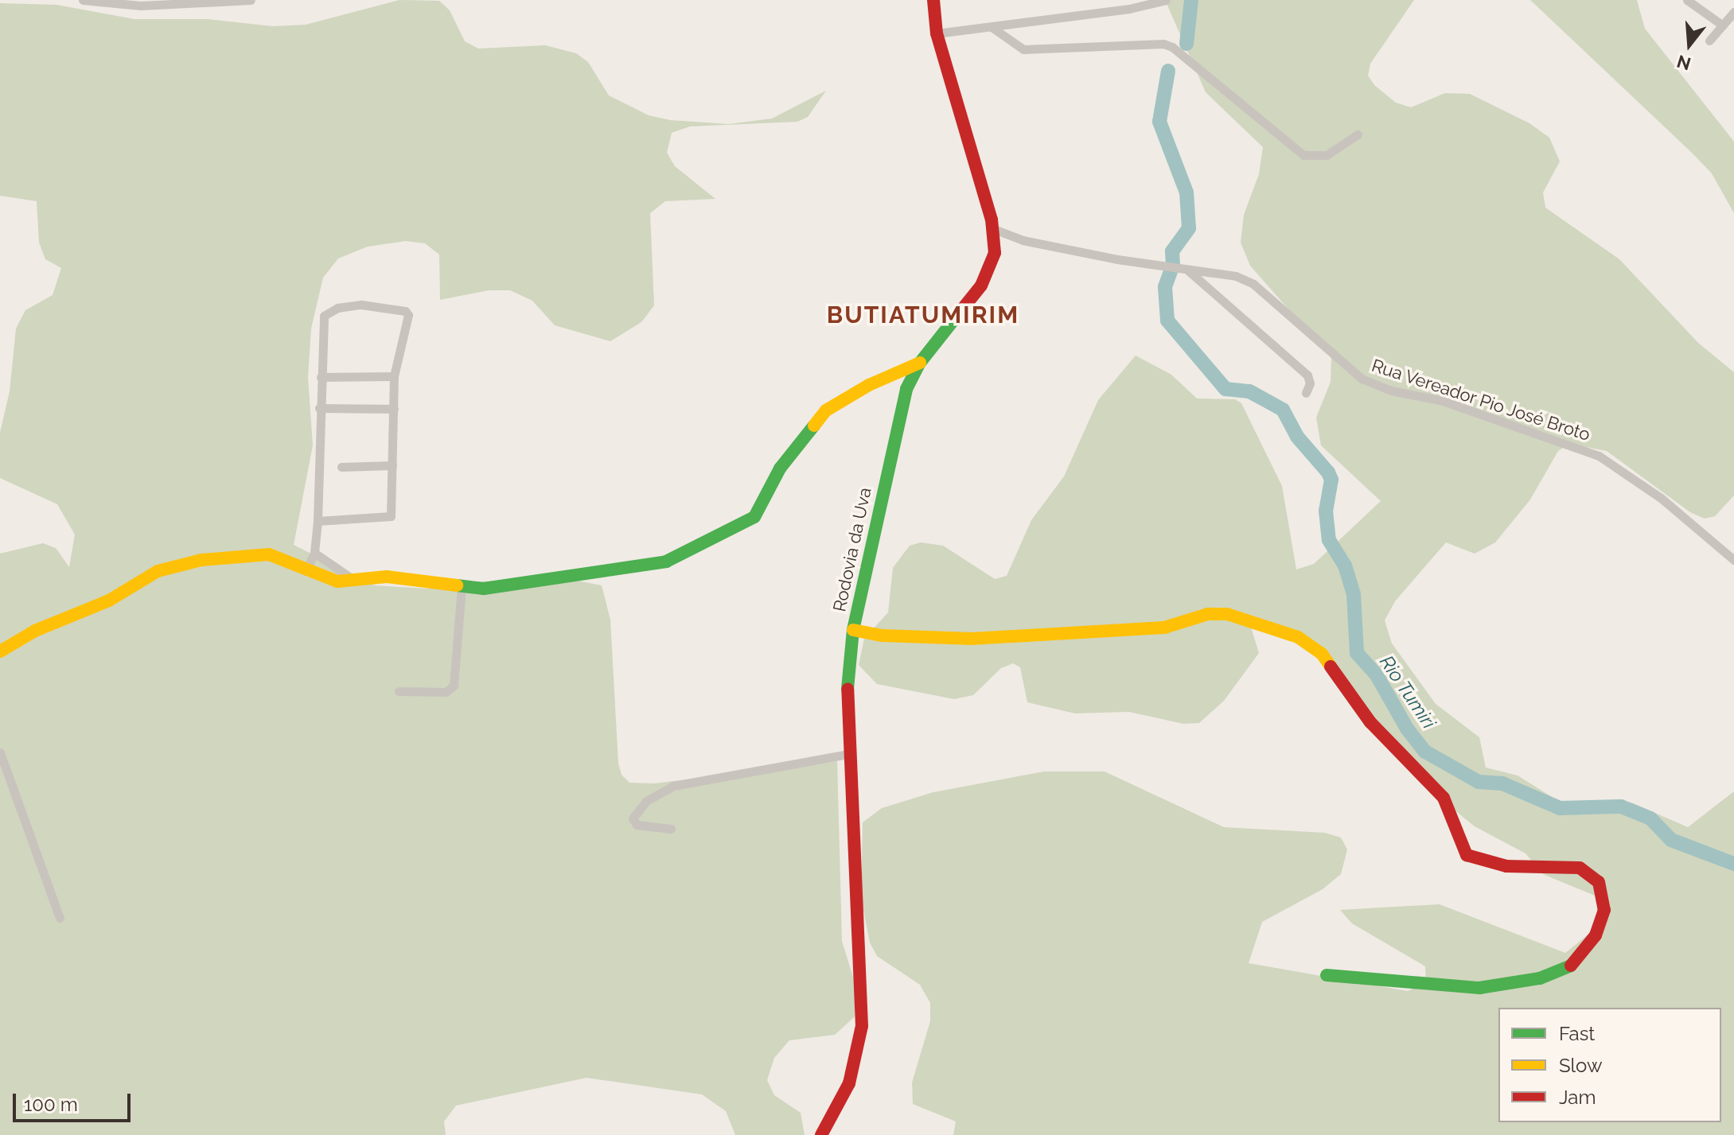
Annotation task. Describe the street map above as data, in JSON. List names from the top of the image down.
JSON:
{
  "streets": {
    "street": ["Rua Vereador Pio José Broto", "Rodovia da Uva"]
  },
  "crossings": [
    ["Rua Vereador Pio José Broto", "Rodovia da Uva"]
  ],
  "districts": ["BUTIATUMIRIM"],
  "water": ["Rio Tumiri"],
  "legend": ["Fast", "Slow", "Jam"],
  "scale_bar": "100 m",
  "north": "bottom"
}
